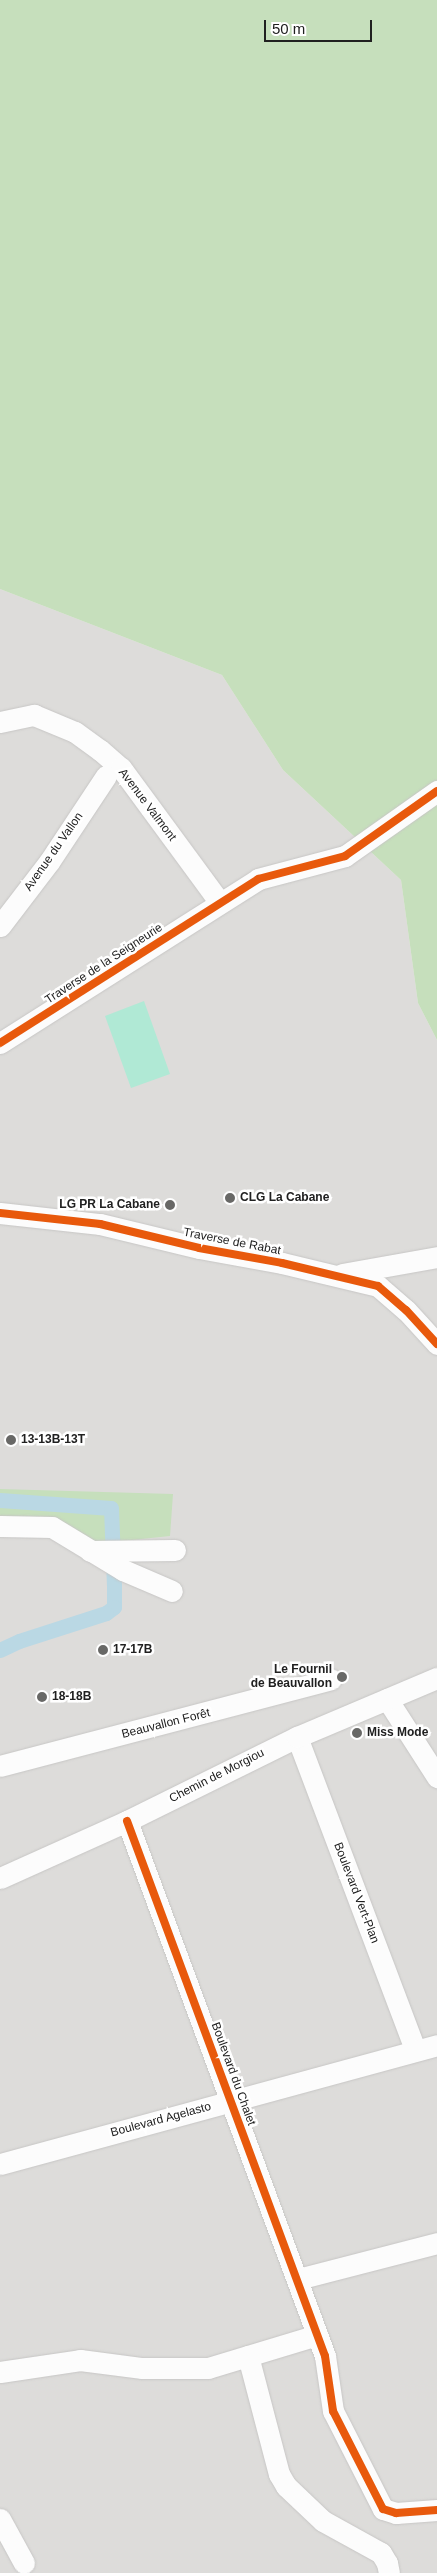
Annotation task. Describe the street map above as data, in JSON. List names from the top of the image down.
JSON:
{
  "streets": {
    "street": [
      "Avenue Valmont",
      "Avenue du Vallon",
      "Traverse de la Seigneurie",
      "Traverse de Rabat",
      "Beauvallon Forêt",
      "Chemin de Morgiou",
      "Boulevard Vert-Plan",
      "Boulevard du Chalet",
      "Boulevard Agelasto"
    ]
  },
  "crossings": [
    ["Avenue Valmont", "Avenue du Vallon"],
    ["Avenue Valmont", "Traverse de la Seigneurie"],
    ["Chemin de Morgiou", "Boulevard Vert-Plan"],
    ["Chemin de Morgiou", "Boulevard du Chalet"],
    ["Boulevard Vert-Plan", "Boulevard Agelasto"],
    ["Boulevard du Chalet", "Boulevard Agelasto"]
  ],
  "places": [
    "CLG La Cabane",
    "LG PR La Cabane",
    "13-13B-13T",
    "17-17B",
    "Le Fournil de Beauvallon",
    "18-18B",
    "Miss Mode"
  ],
  "scale_bar": "50 m"
}
